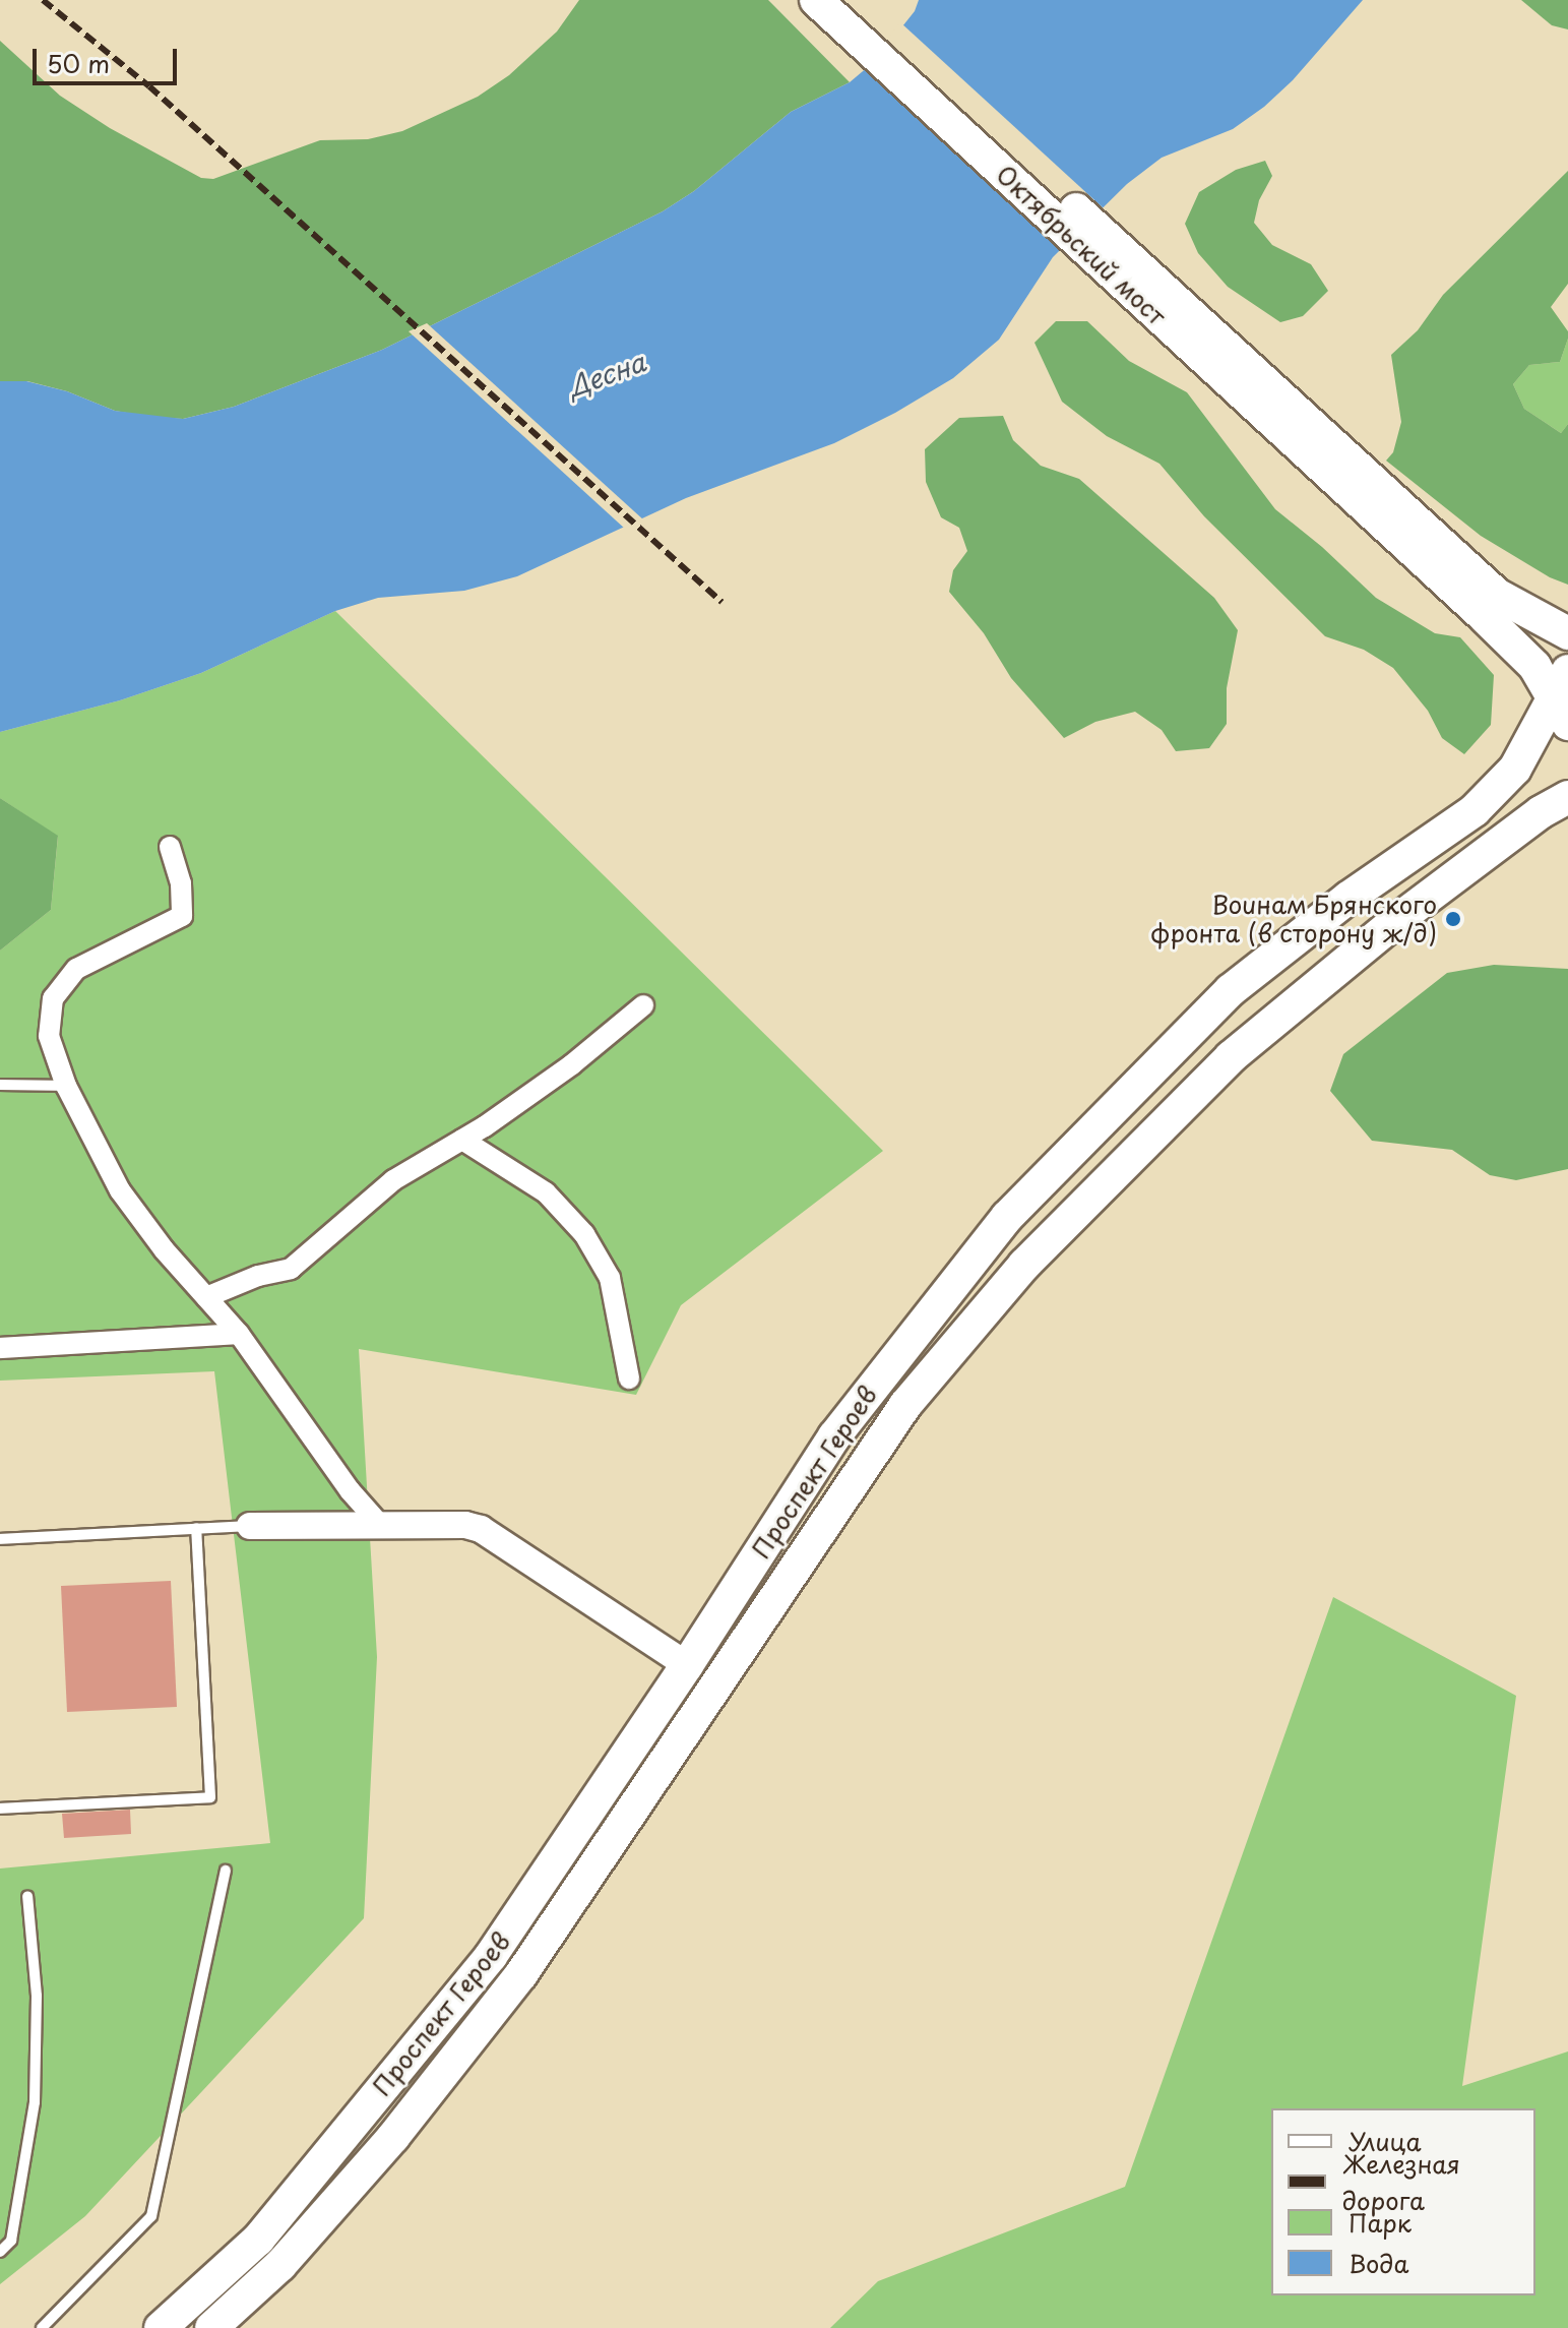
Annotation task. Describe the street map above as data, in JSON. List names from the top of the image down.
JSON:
{
  "streets": {
    "main road": ["Октябрьский мост", "Проспект Героев"]
  },
  "water": ["Десна"],
  "places": ["Воинам Брянского фронта (в сторону ж/д)"],
  "legend": [
    "Улица",
    "Железная дорога",
    "Парк",
    "Вода"
  ],
  "scale_bar": "50 m"
}
